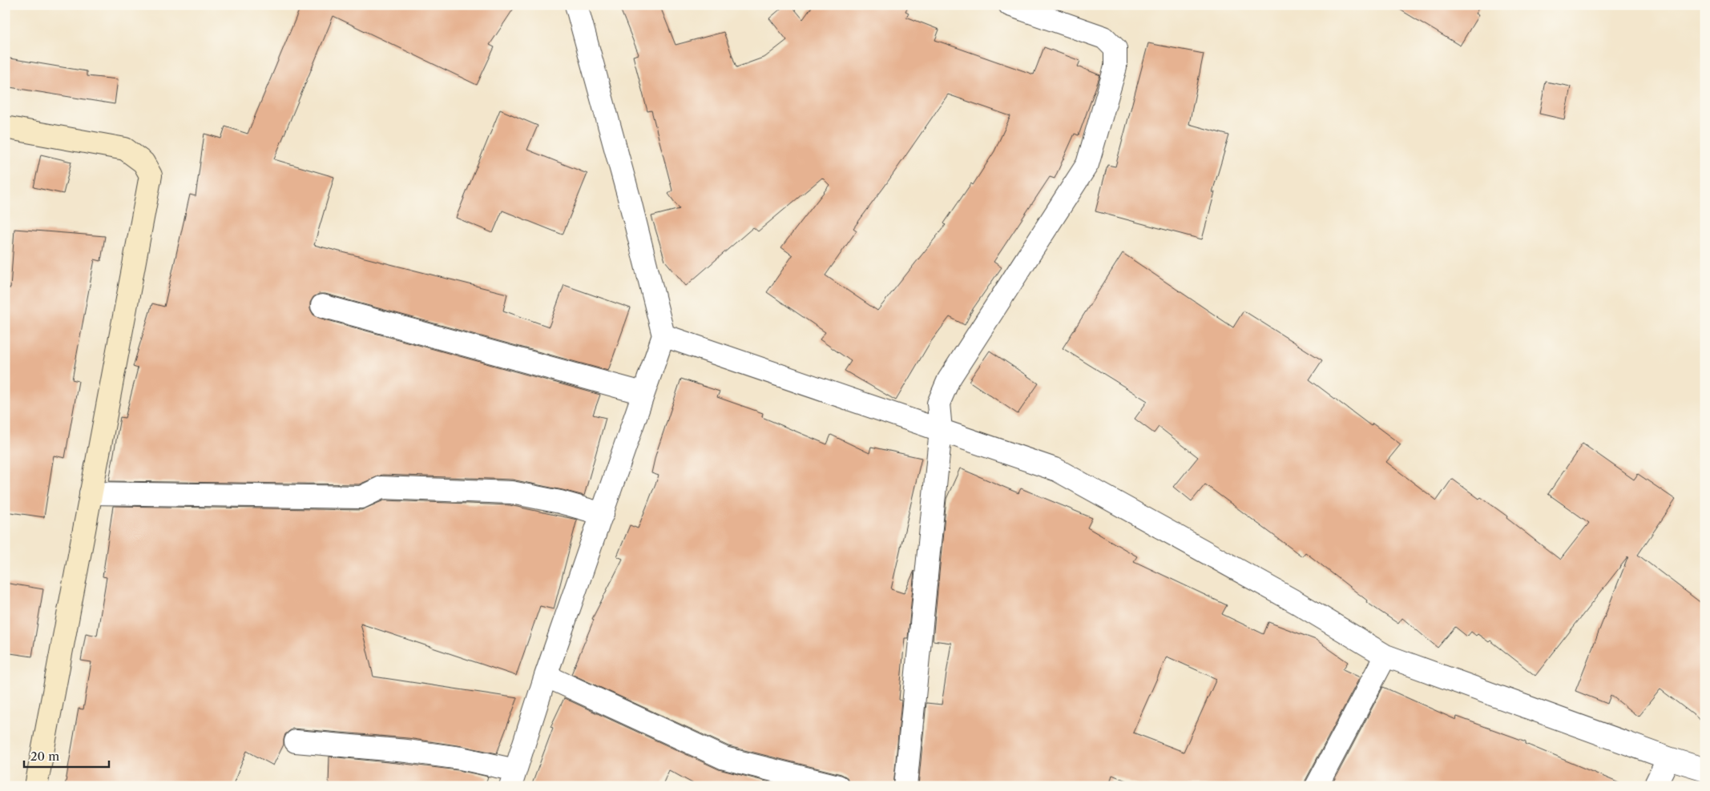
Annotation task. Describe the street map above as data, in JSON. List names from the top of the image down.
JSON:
{
  "scale_bar": "20 m"
}
